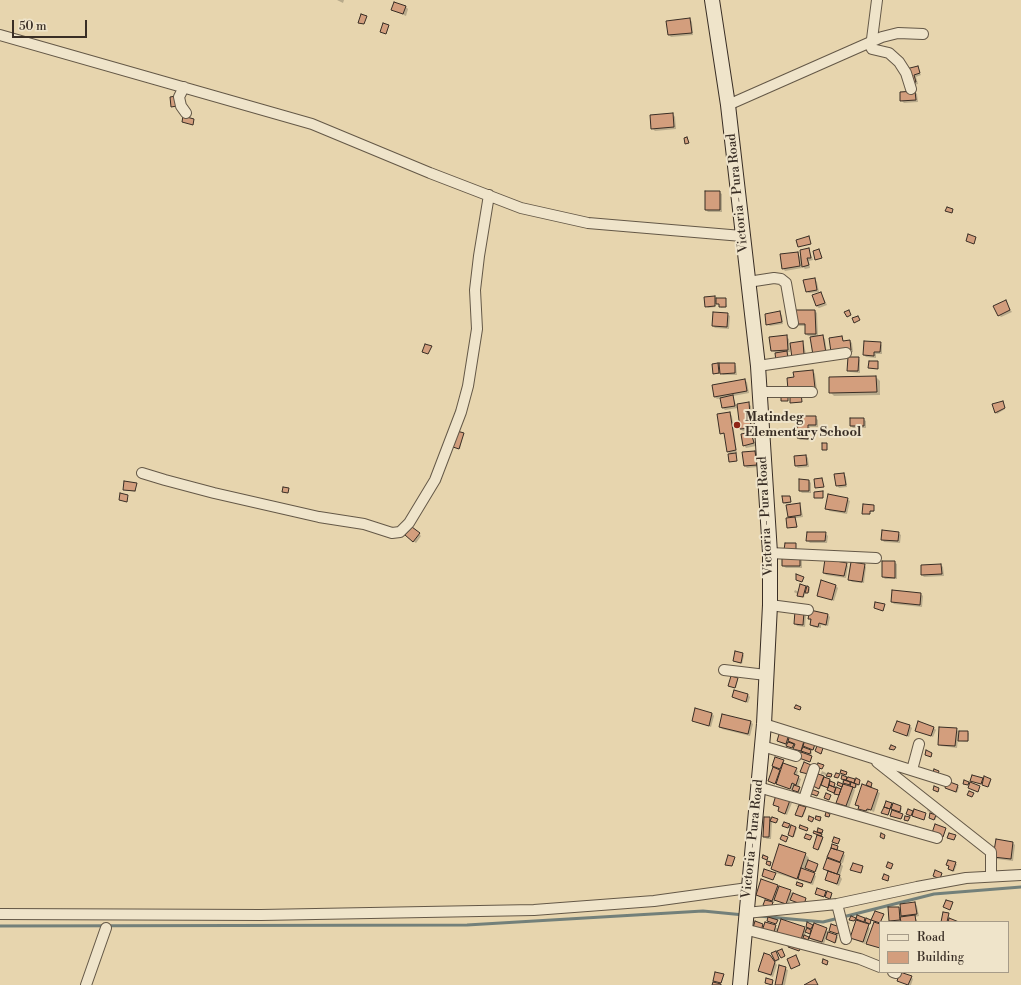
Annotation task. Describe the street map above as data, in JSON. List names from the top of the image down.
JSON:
{
  "streets": {
    "main road": ["Victoria - Pura Road"]
  },
  "places": ["Matindeg Elementary School"],
  "legend": ["Road", "Building"],
  "scale_bar": "50 m"
}
